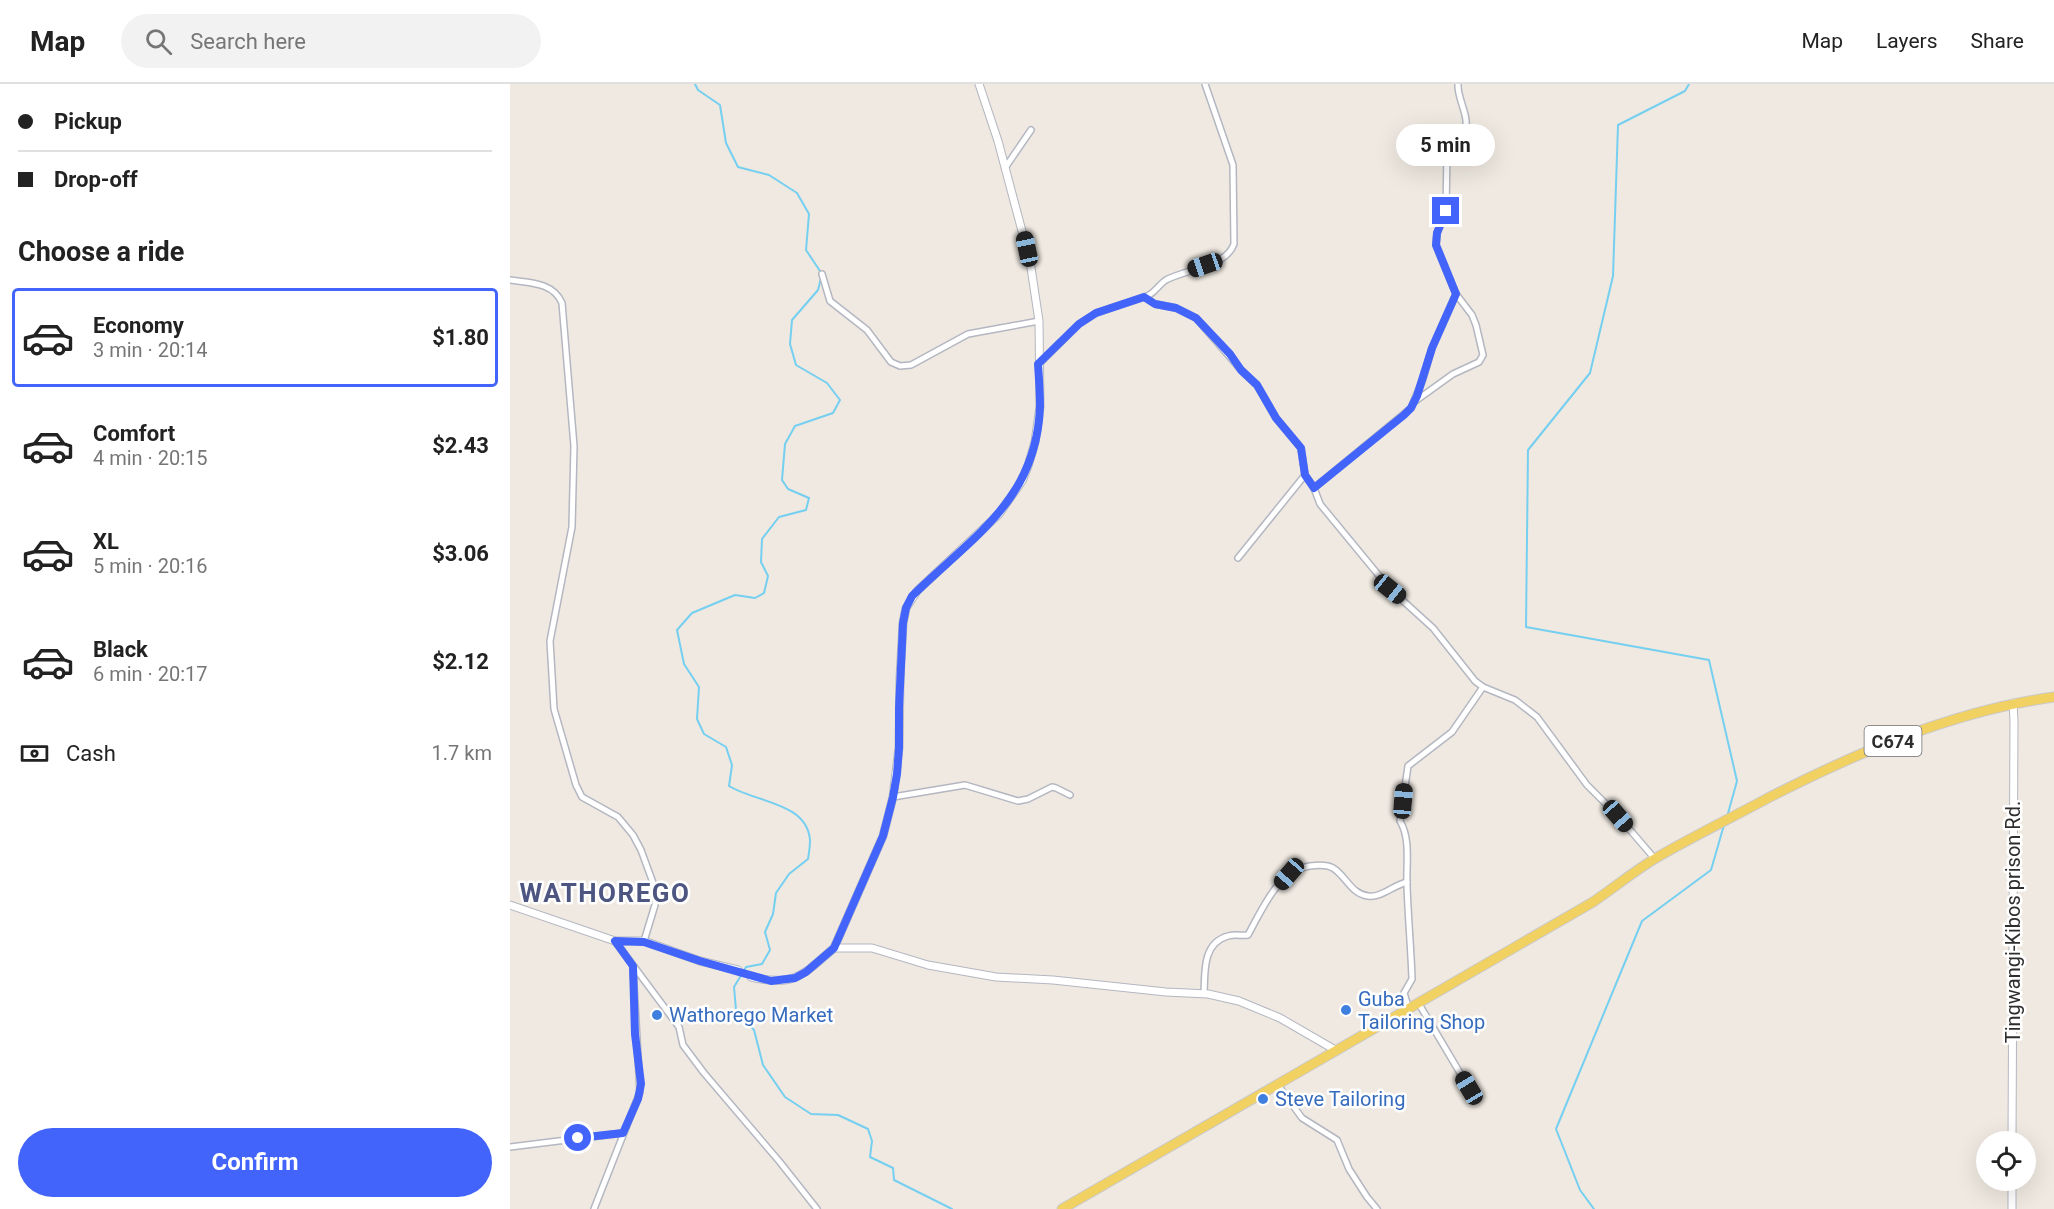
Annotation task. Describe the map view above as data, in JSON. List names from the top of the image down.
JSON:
{
  "streets": {
    "main road": ["C674"],
    "street": ["Tingwangi-Kibos prison Rd."]
  },
  "crossings": [
    ["C674", "Tingwangi-Kibos prison Rd."]
  ],
  "districts": ["WATHOREGO"],
  "places": ["Guba Tailoring Shop", "Wathorego Market", "Steve Tailoring"],
  "page": {
    "header": "Map",
    "search": "Search here",
    "nav": ["Map", "Layers", "Share"],
    "banner": ["Pickup", "Drop-off"],
    "bubble": "5 min",
    "heading": "Choose a ride",
    "list": [
      {
        "name": "Economy",
        "note": "3 min · 20:14",
        "value": "$1.80"
      },
      {
        "name": "Comfort",
        "note": "4 min · 20:15",
        "value": "$2.43"
      },
      {
        "name": "XL",
        "note": "5 min · 20:16",
        "value": "$3.06"
      },
      {
        "name": "Black",
        "note": "6 min · 20:17",
        "value": "$2.12"
      }
    ],
    "pay": ["Cash", "1.7 km"],
    "buttons": "Confirm"
  }
}
